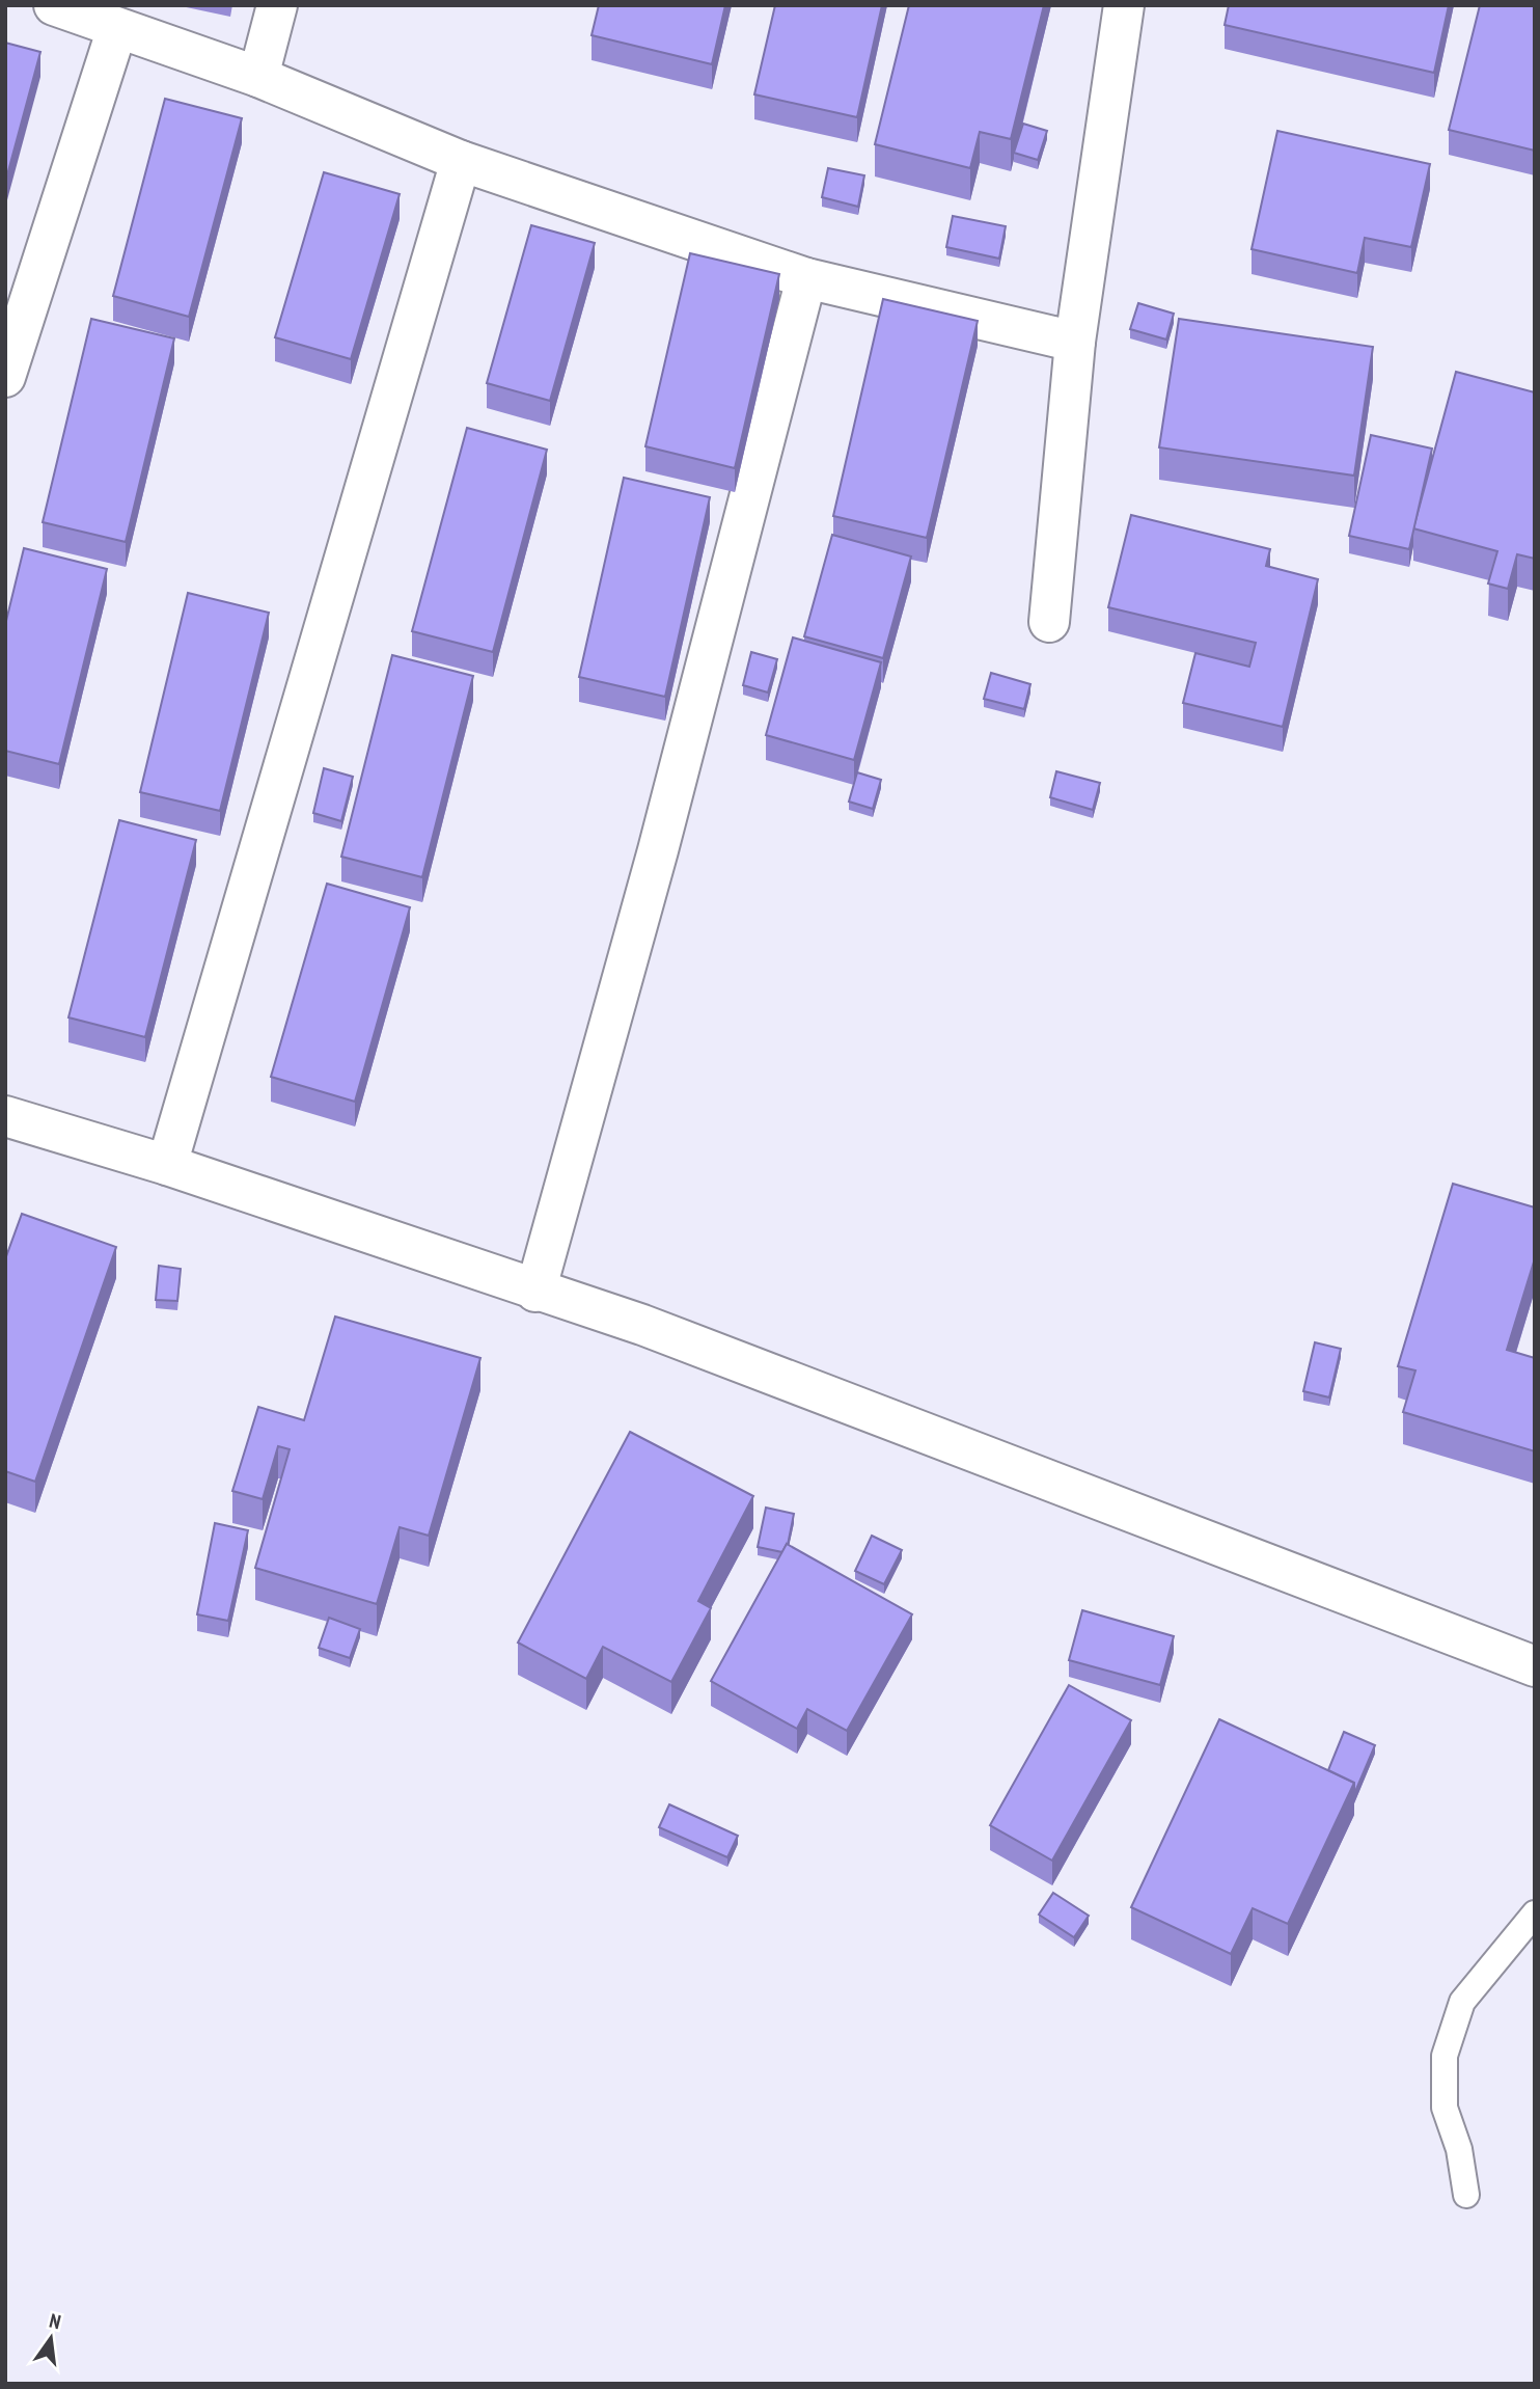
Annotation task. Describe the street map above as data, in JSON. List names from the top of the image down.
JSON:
{
  "north": "top"
}
